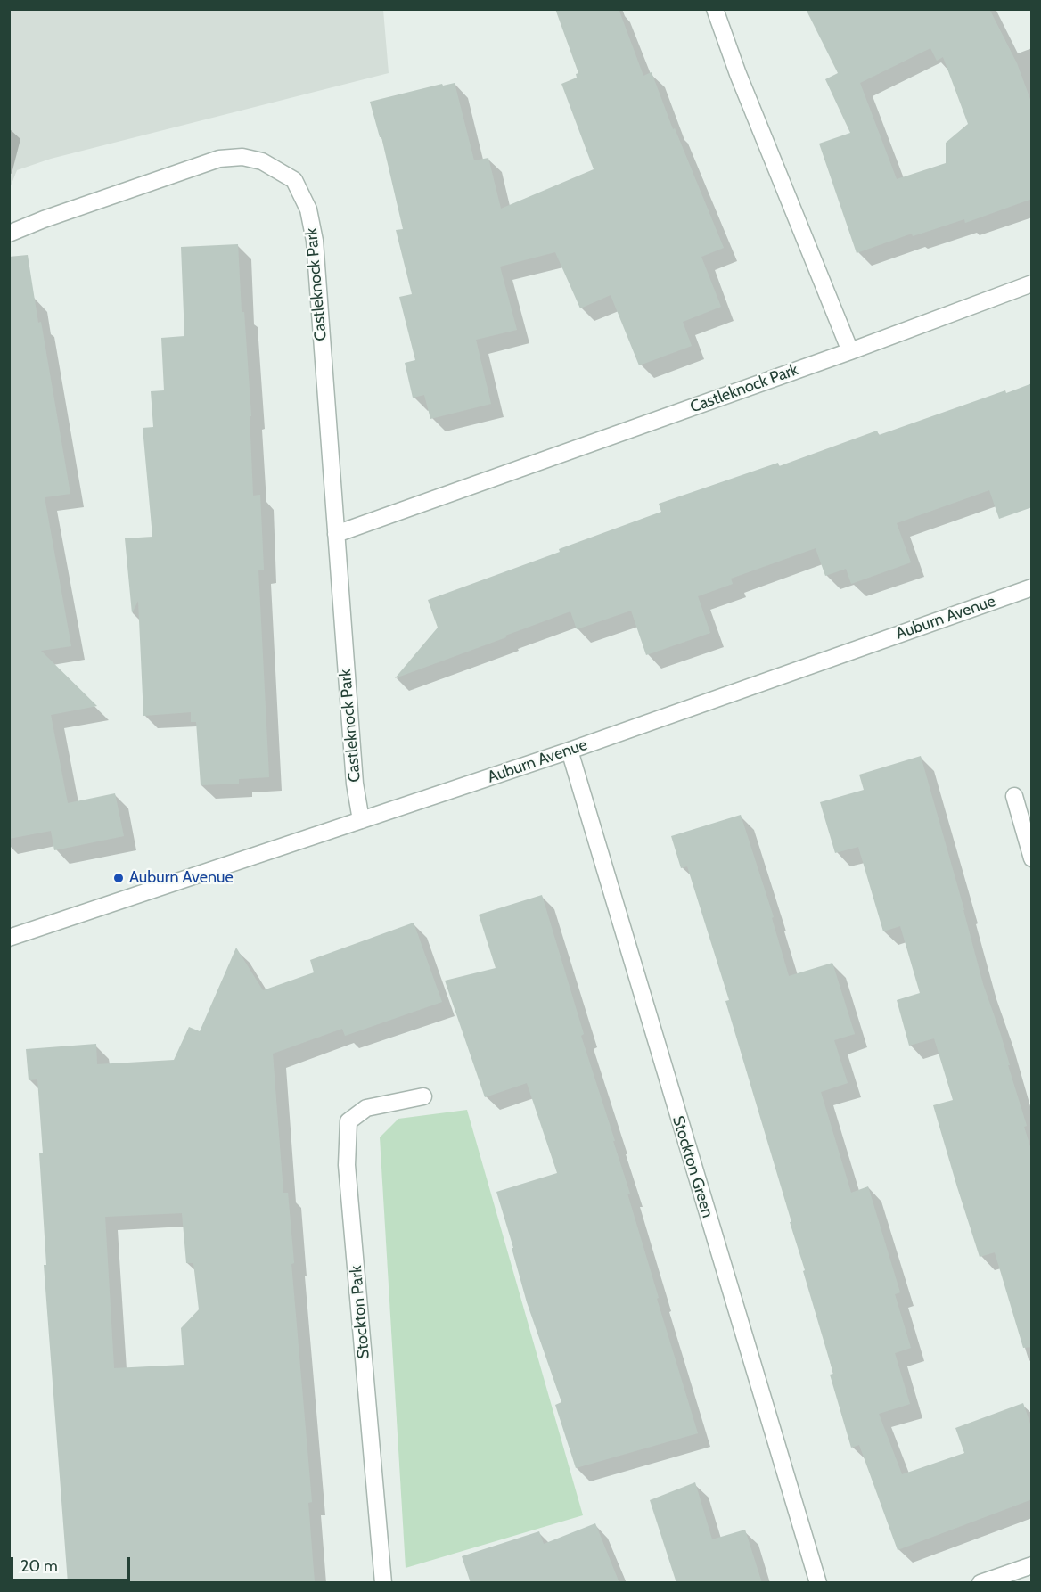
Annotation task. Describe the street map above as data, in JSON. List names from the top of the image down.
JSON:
{
  "streets": {
    "street": [
      "Castleknock Park",
      "Auburn Avenue",
      "Stockton Green",
      "Stockton Park"
    ]
  },
  "crossings": [
    ["Castleknock Park", "Auburn Avenue"],
    ["Auburn Avenue", "Stockton Green"]
  ],
  "places": ["Auburn Avenue"],
  "scale_bar": "20 m"
}
